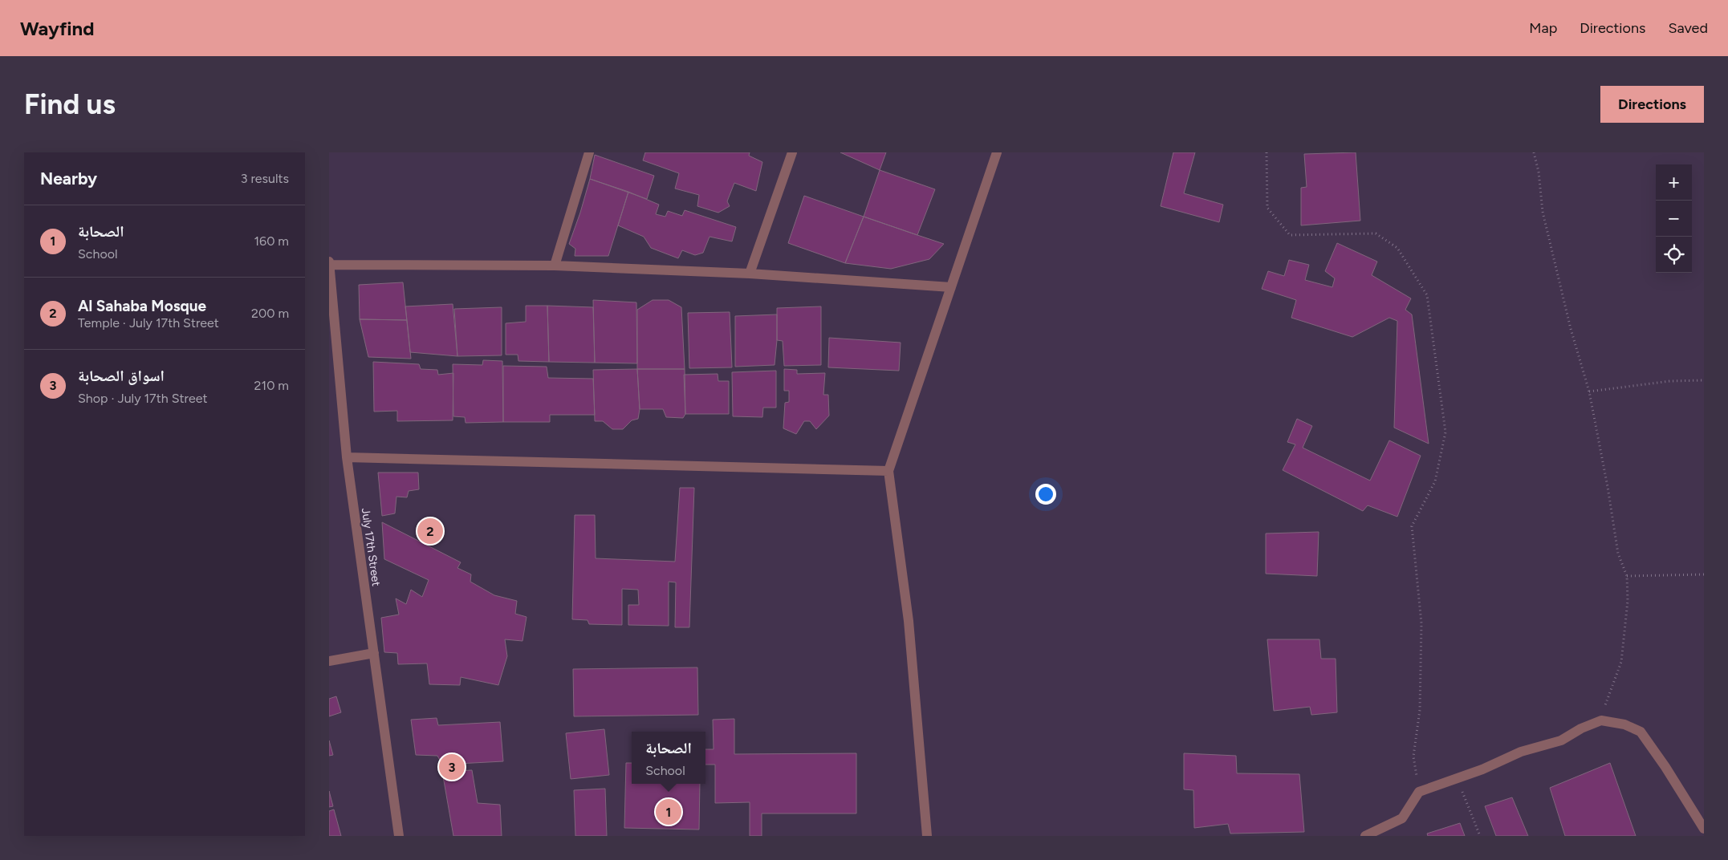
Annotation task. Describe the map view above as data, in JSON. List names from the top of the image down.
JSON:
{
  "streets": {
    "street": ["July 17th Street"]
  },
  "page": {
    "header": "Wayfind",
    "nav": ["Map", "Directions", "Saved"],
    "buttons": "Directions",
    "title": "Find us",
    "heading": ["Nearby", "3 results"],
    "map_buttons": ["+", "−"],
    "list": [
      {
        "mark": "1",
        "name": "الصحابة",
        "note": "School",
        "value": "160 m"
      },
      {
        "mark": "2",
        "name": "Al Sahaba Mosque",
        "note": "Temple · July 17th Street",
        "value": "200 m"
      },
      {
        "mark": "3",
        "name": "اسواق الصحابة",
        "note": "Shop · July 17th Street",
        "value": "210 m"
      }
    ],
    "pins": ["2", "3", "1"],
    "popup": ["الصحابة", "School"]
  }
}
